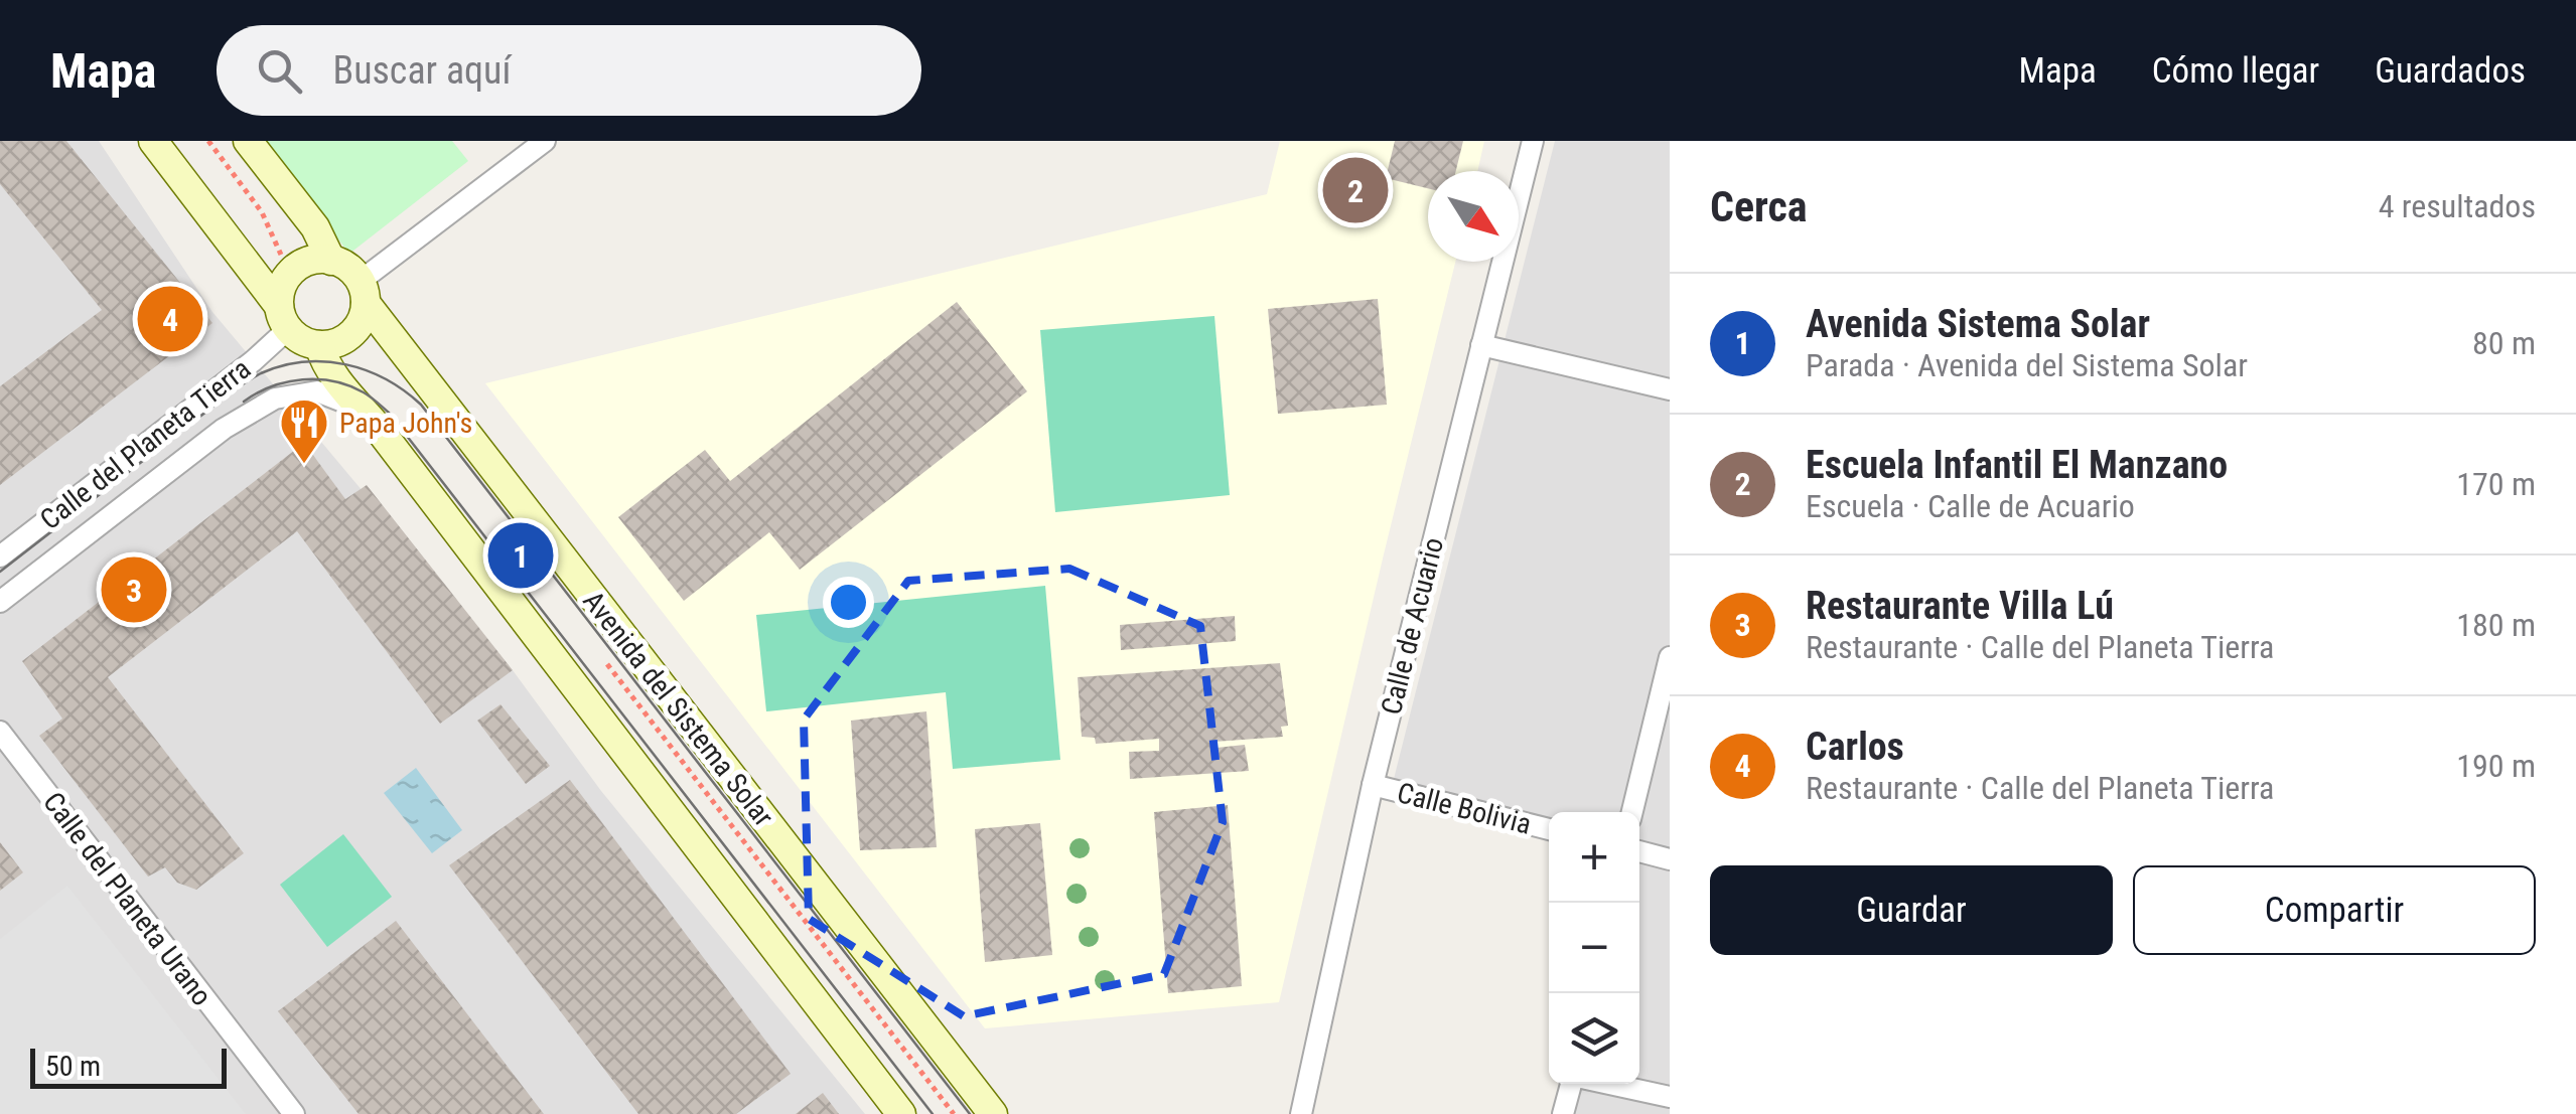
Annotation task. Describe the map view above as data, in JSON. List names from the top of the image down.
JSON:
{
  "streets": {
    "street": [
      "Calle del Planeta Tierra",
      "Calle de Acuario",
      "Avenida del Sistema Solar",
      "Calle Bolivia",
      "Calle del Planeta Urano"
    ]
  },
  "crossings": [
    ["Calle del Planeta Tierra", "Avenida del Sistema Solar"],
    ["Calle de Acuario", "Calle Bolivia"]
  ],
  "places": {
    "restaurant": ["Papa John's"]
  },
  "scale_bar": "50 m",
  "north": "bottom right",
  "page": {
    "header": "Mapa",
    "search": "Buscar aquí",
    "nav": ["Mapa", "Cómo llegar", "Guardados"],
    "heading": ["Cerca", "4 resultados"],
    "pins": [
      "2",
      "4",
      "1",
      "3"
    ],
    "list": [
      {
        "mark": "1",
        "name": "Avenida Sistema Solar",
        "note": "Parada · Avenida del Sistema Solar",
        "value": "80 m"
      },
      {
        "mark": "2",
        "name": "Escuela Infantil El Manzano",
        "note": "Escuela · Calle de Acuario",
        "value": "170 m"
      },
      {
        "mark": "3",
        "name": "Restaurante Villa Lú",
        "note": "Restaurante · Calle del Planeta Tierra",
        "value": "180 m"
      },
      {
        "mark": "4",
        "name": "Carlos",
        "note": "Restaurante · Calle del Planeta Tierra",
        "value": "190 m"
      }
    ],
    "map_buttons": ["+", "−"],
    "buttons": ["Guardar", "Compartir"],
    "scale": "50 m"
  }
}
